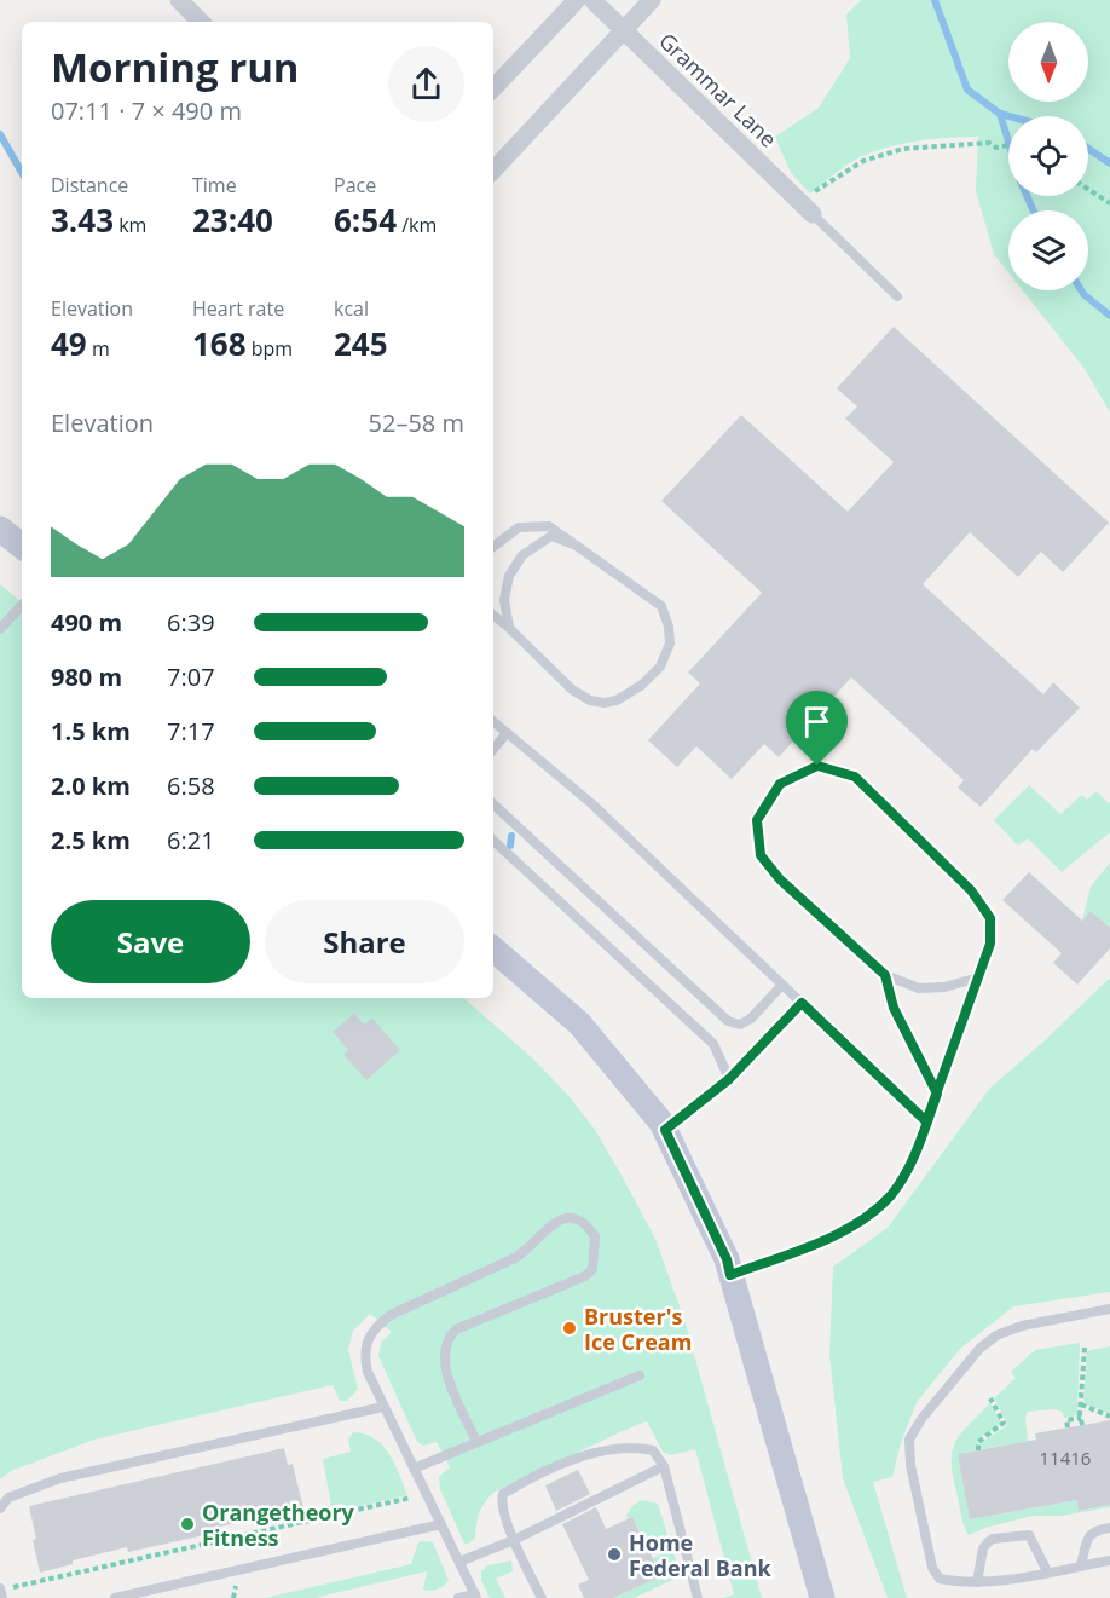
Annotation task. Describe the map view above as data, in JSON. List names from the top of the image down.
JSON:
{
  "streets": {
    "street": ["Grammar Lane"]
  },
  "places": ["Bruster's Ice Cream", "Orangetheory Fitness", "Home Federal Bank"],
  "house_numbers": ["11416"],
  "north": "bottom",
  "page": {
    "heading": ["Morning run", "07:11 · 7 × 490 m"],
    "stats": [
      ["Distance", "3.43 km"],
      ["Time", "23:40"],
      ["Pace", "6:54 /km"],
      ["Elevation", "49 m"],
      ["Heart rate", "168 bpm"],
      ["kcal", "245"]
    ],
    "chart": ["Elevation", "52–58 m"],
    "list": [
      {
        "name": "490 m",
        "note": "6:39"
      },
      {
        "name": "980 m",
        "note": "7:07"
      },
      {
        "name": "1.5 km",
        "note": "7:17"
      },
      {
        "name": "2.0 km",
        "note": "6:58"
      },
      {
        "name": "2.5 km",
        "note": "6:21"
      }
    ],
    "buttons": ["Save", "Share"]
  }
}
